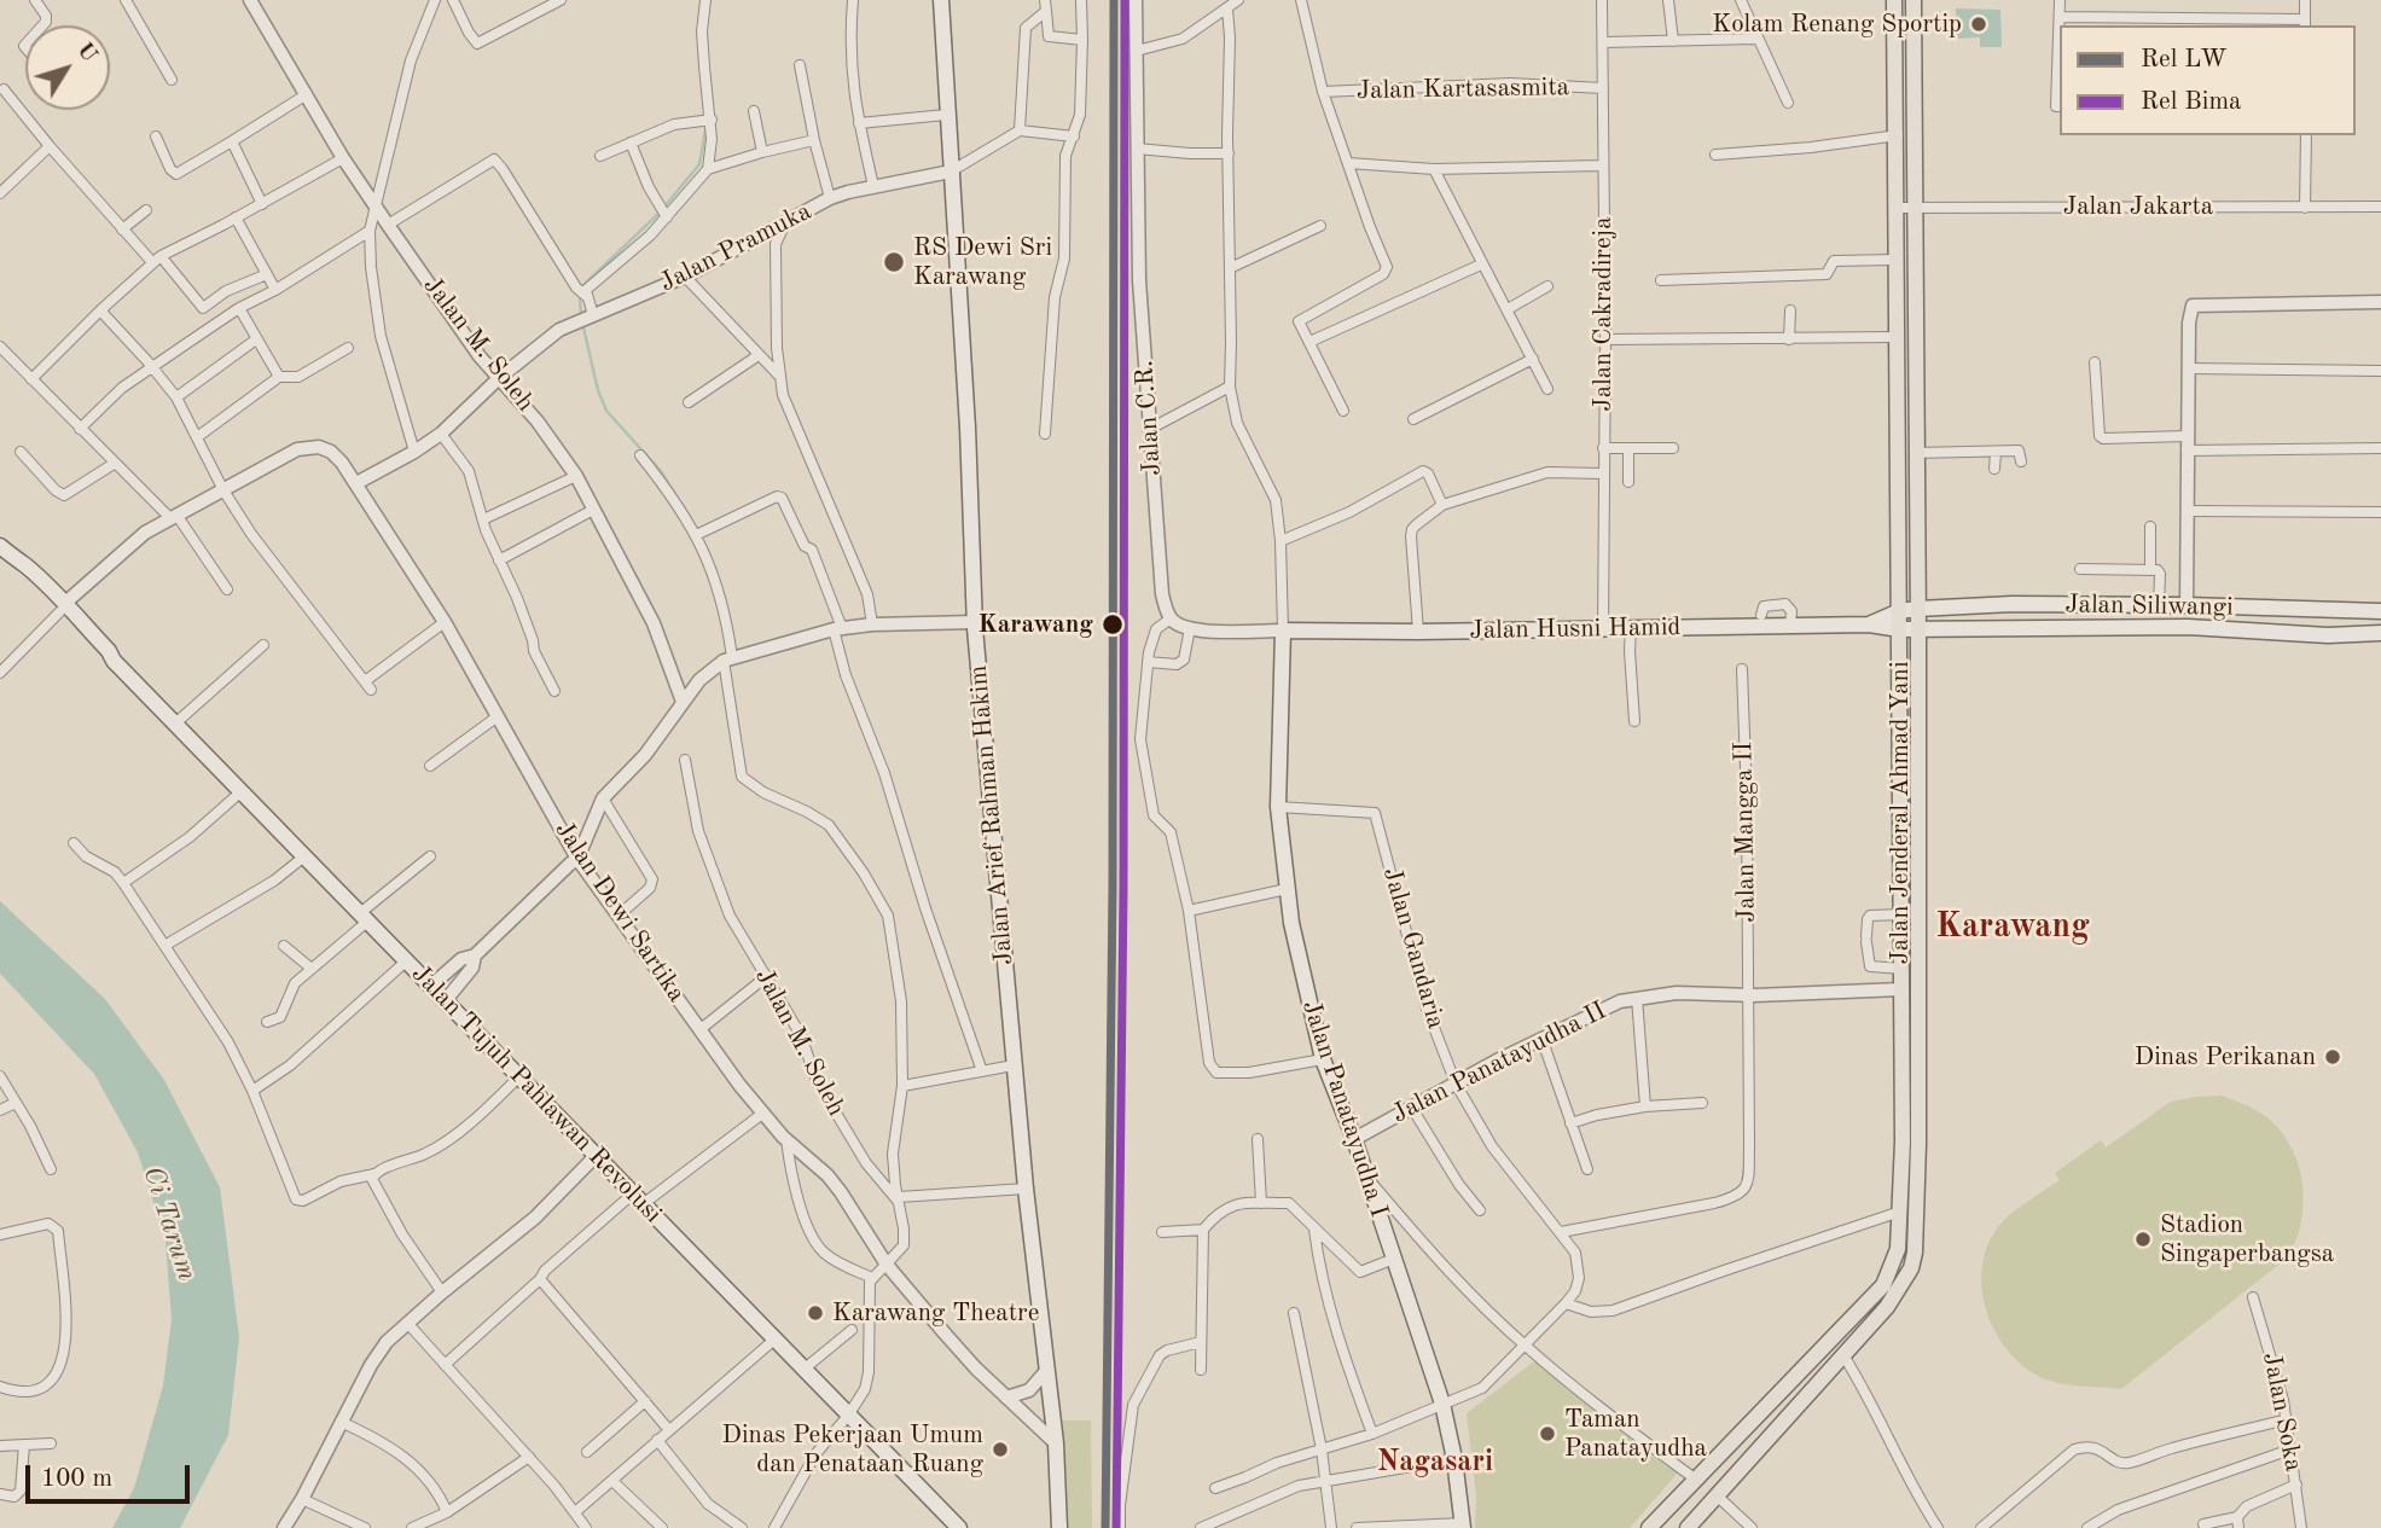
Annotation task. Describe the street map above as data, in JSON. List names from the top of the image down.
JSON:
{
  "streets": {
    "main road": [
      "Jalan Siliwangi",
      "Jalan Husni Hamid",
      "Jalan Jenderal Ahmad Yani",
      "Jalan Arief Rahman Hakim",
      "Jalan Tujuh Pahlawan Revolusi",
      "Jalan Panatayudha I"
    ],
    "street": [
      "Jalan Kartasasmita",
      "Jalan Jakarta",
      "Jalan Pramuka",
      "Jalan Cakradireja",
      "Jalan M. Soleh",
      "Jalan C.R.",
      "Jalan Mangga II",
      "Jalan Dewi Sartika",
      "Jalan Gandaria",
      "Jalan Panatayudha II",
      "Jalan Soka"
    ]
  },
  "crossings": [
    ["Jalan Kartasasmita", "Jalan Cakradireja"],
    ["Jalan Jakarta", "Jalan Jenderal Ahmad Yani"],
    ["Jalan Pramuka", "Jalan M. Soleh"],
    ["Jalan Pramuka", "Jalan Arief Rahman Hakim"],
    ["Jalan Pramuka", "Jalan Dewi Sartika"],
    ["Jalan Cakradireja", "Jalan Husni Hamid"],
    ["Jalan Siliwangi", "Jalan Husni Hamid"],
    ["Jalan Siliwangi", "Jalan Jenderal Ahmad Yani"],
    ["Jalan Husni Hamid", "Jalan Jenderal Ahmad Yani"],
    ["Jalan Husni Hamid", "Jalan Panatayudha I"],
    ["Jalan Jenderal Ahmad Yani", "Jalan Panatayudha II"],
    ["Jalan Arief Rahman Hakim", "Jalan Dewi Sartika"],
    ["Jalan Mangga II", "Jalan Gandaria"],
    ["Jalan Mangga II", "Jalan Panatayudha II"],
    ["Jalan Dewi Sartika", "Jalan Tujuh Pahlawan Revolusi"],
    ["Jalan Gandaria", "Jalan Panatayudha II"],
    ["Jalan Gandaria", "Jalan Panatayudha I"],
    ["Jalan Panatayudha II", "Jalan Panatayudha I"]
  ],
  "districts": ["Karawang", "Nagasari"],
  "water": ["Ci Tarum"],
  "places": [
    "Kolam Renang Sportip",
    "RS Dewi Sri Karawang",
    "Karawang",
    "Dinas Perikanan",
    "Stadion Singaperbangsa",
    "Karawang Theatre",
    "Taman Panatayudha",
    "Dinas Pekerjaan Umum dan Penataan Ruang"
  ],
  "lines": ["rail line LW", "rail line Bima"],
  "legend": ["Rel LW", "Rel Bima"],
  "scale_bar": "100 m",
  "north": "top right"
}
